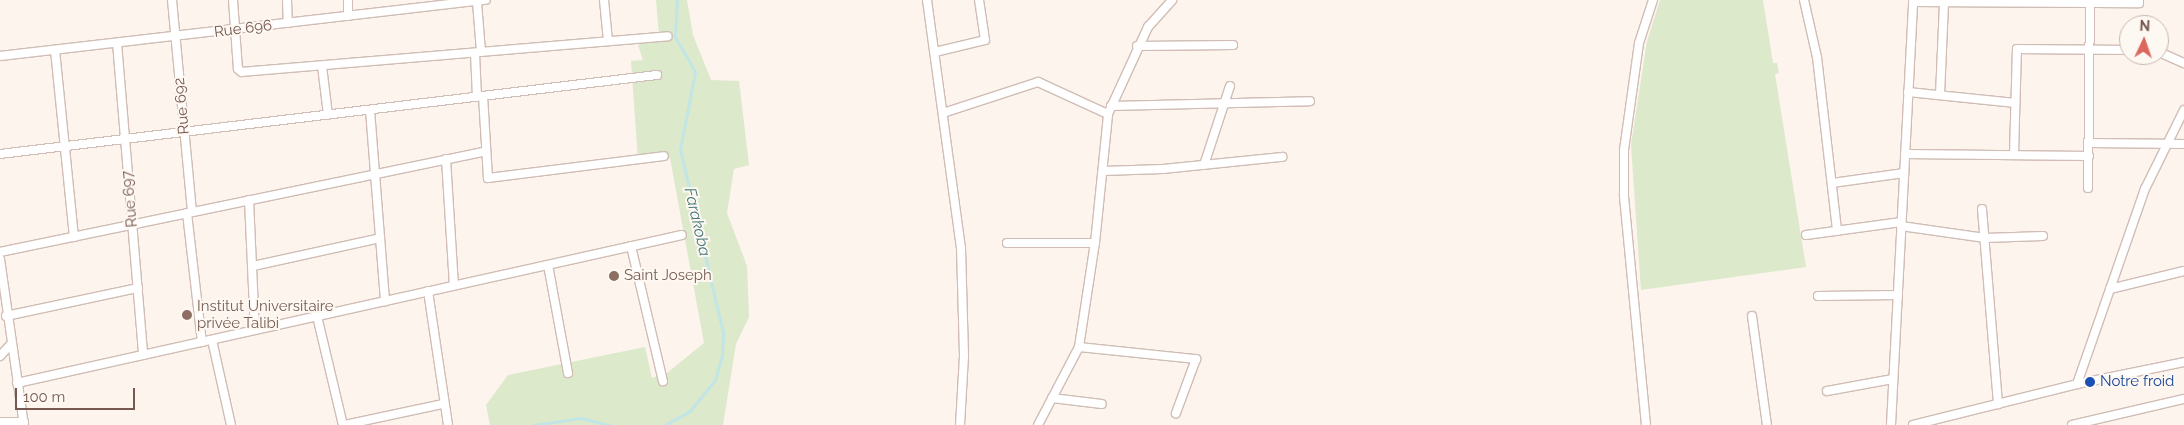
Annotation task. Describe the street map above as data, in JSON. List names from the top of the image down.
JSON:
{
  "streets": {
    "street": ["Rue 696", "Rue 692", "Rue 697"]
  },
  "crossings": [
    ["Rue 696", "Rue 692"],
    ["Rue 696", "Rue 697"]
  ],
  "water": ["Farakoba"],
  "places": ["Saint Joseph", "Institut Universitaire privée Talibi", "Notre froid"],
  "scale_bar": "100 m",
  "north": "top"
}
